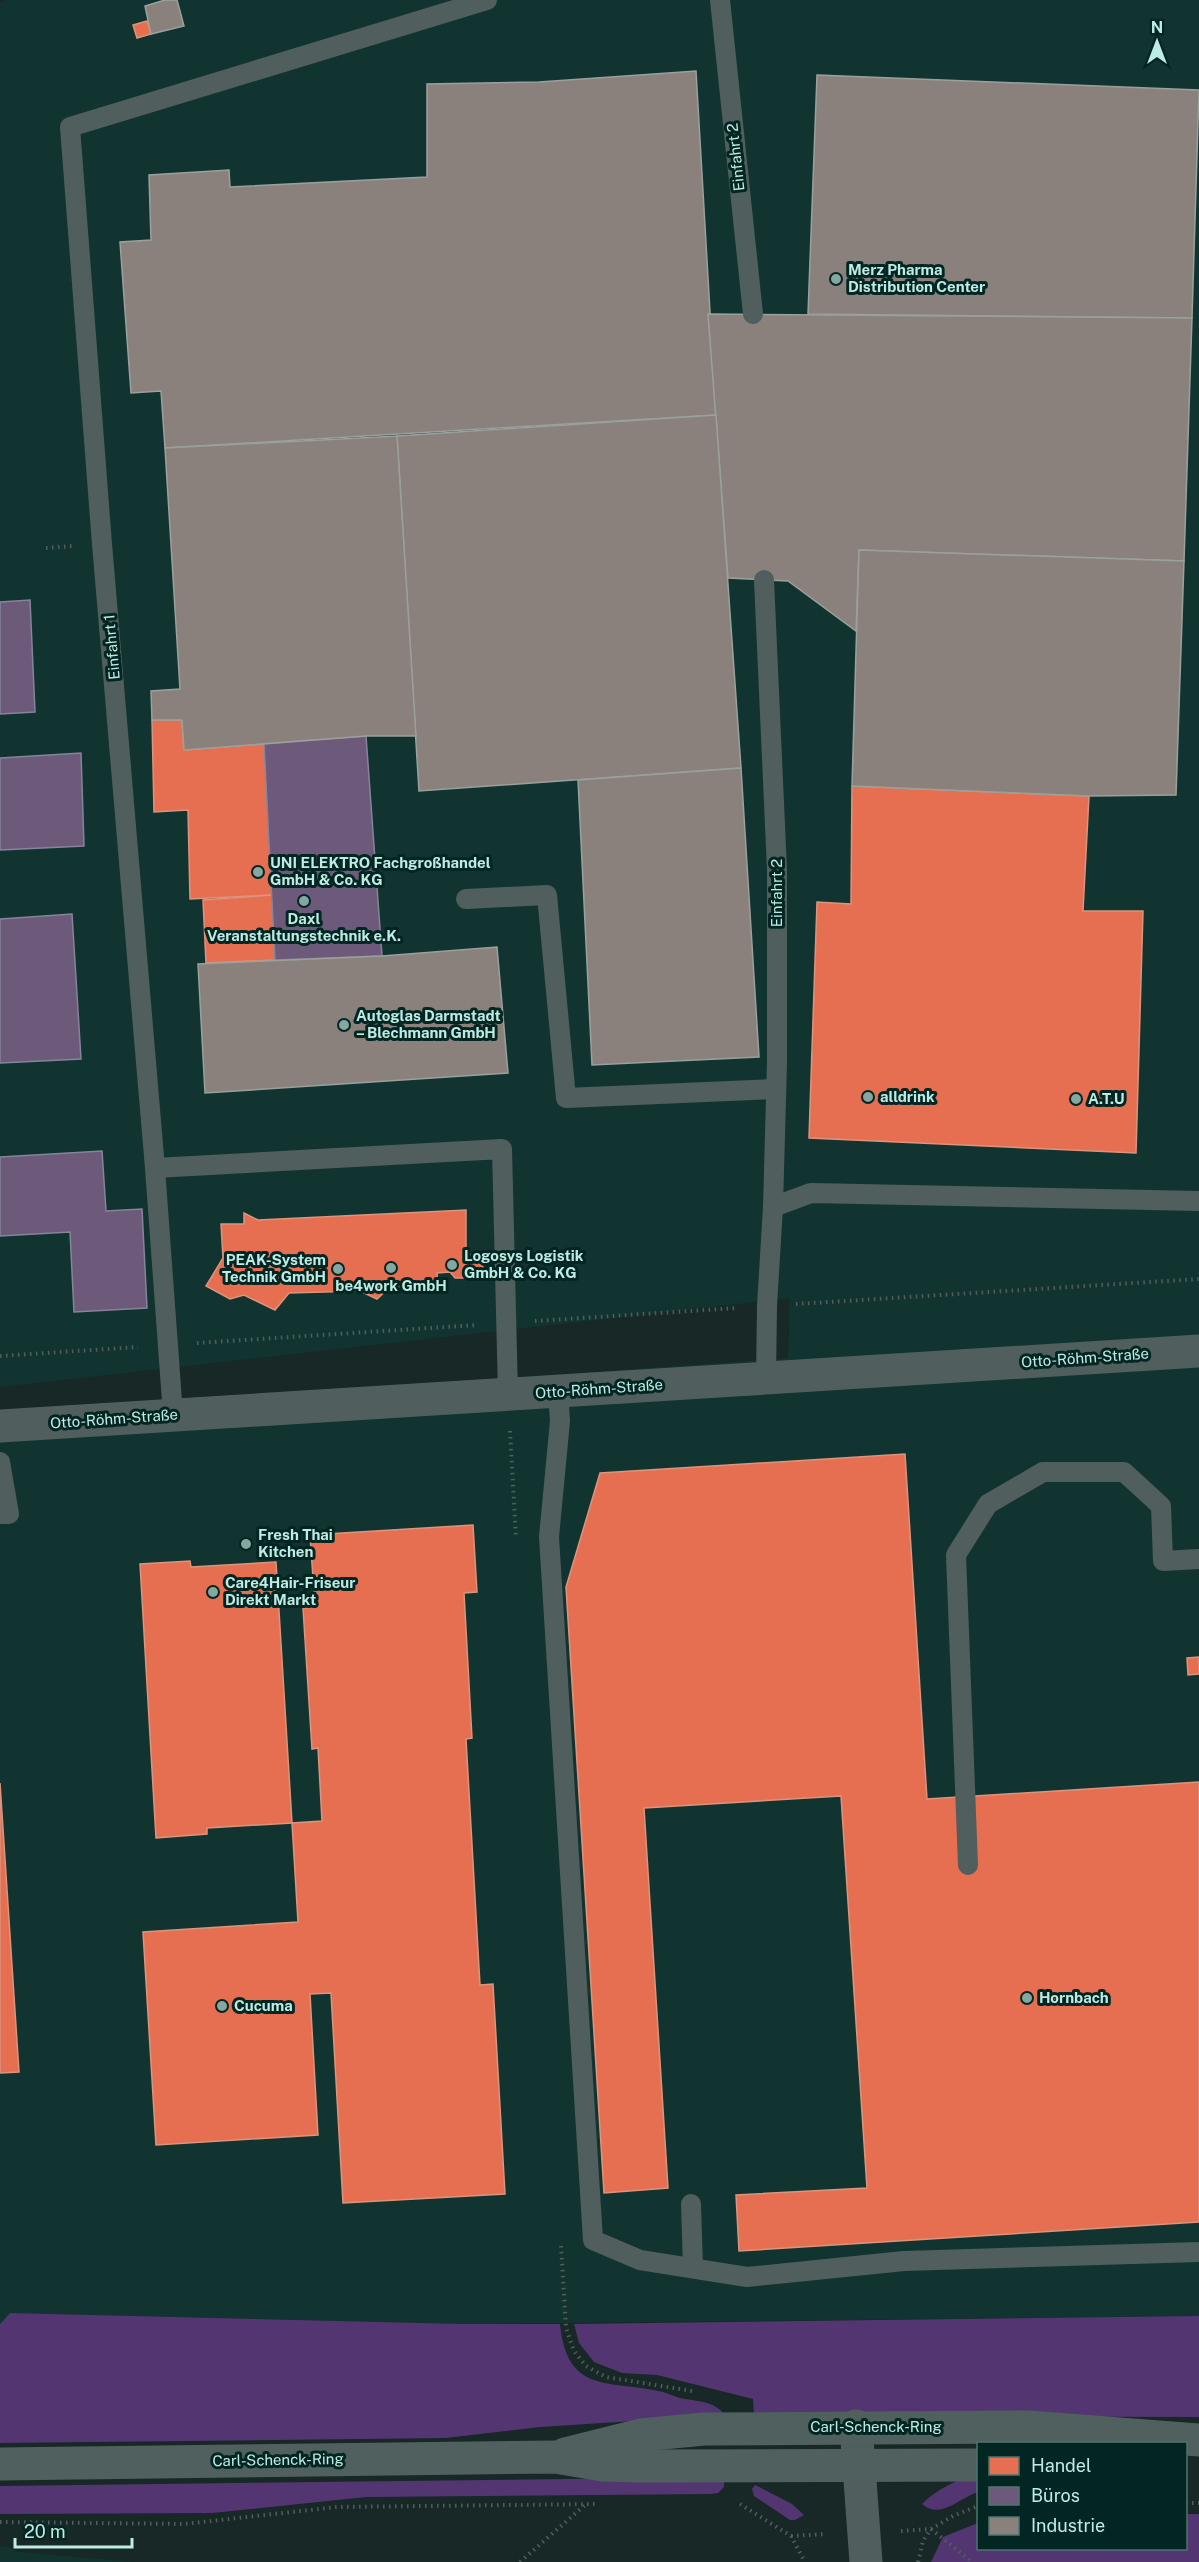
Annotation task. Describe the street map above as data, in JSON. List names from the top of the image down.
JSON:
{
  "streets": {
    "main road": ["Carl-Schenck-Ring"],
    "street": ["Otto-Röhm-Straße"],
    "lane": ["Einfahrt 2", "Einfahrt 1"]
  },
  "crossings": [
    ["Einfahrt 2", "Otto-Röhm-Straße"],
    ["Einfahrt 1", "Otto-Röhm-Straße"]
  ],
  "places": [
    "Merz Pharma Distribution Center",
    "UNI ELEKTRO Fachgroßhandel GmbH & Co. KG",
    "Daxl Veranstaltungstechnik e.K.",
    "Autoglas Darmstadt – Blechmann GmbH",
    "alldrink",
    "A.T.U",
    "Logosys Logistik GmbH & Co. KG",
    "be4work GmbH",
    "PEAK-System Technik GmbH",
    "Fresh Thai Kitchen",
    "Care4Hair-Friseur Direkt Markt",
    "Hornbach",
    "Cucuma"
  ],
  "legend": ["Handel", "Büros", "Industrie"],
  "scale_bar": "20 m",
  "north": "top"
}
